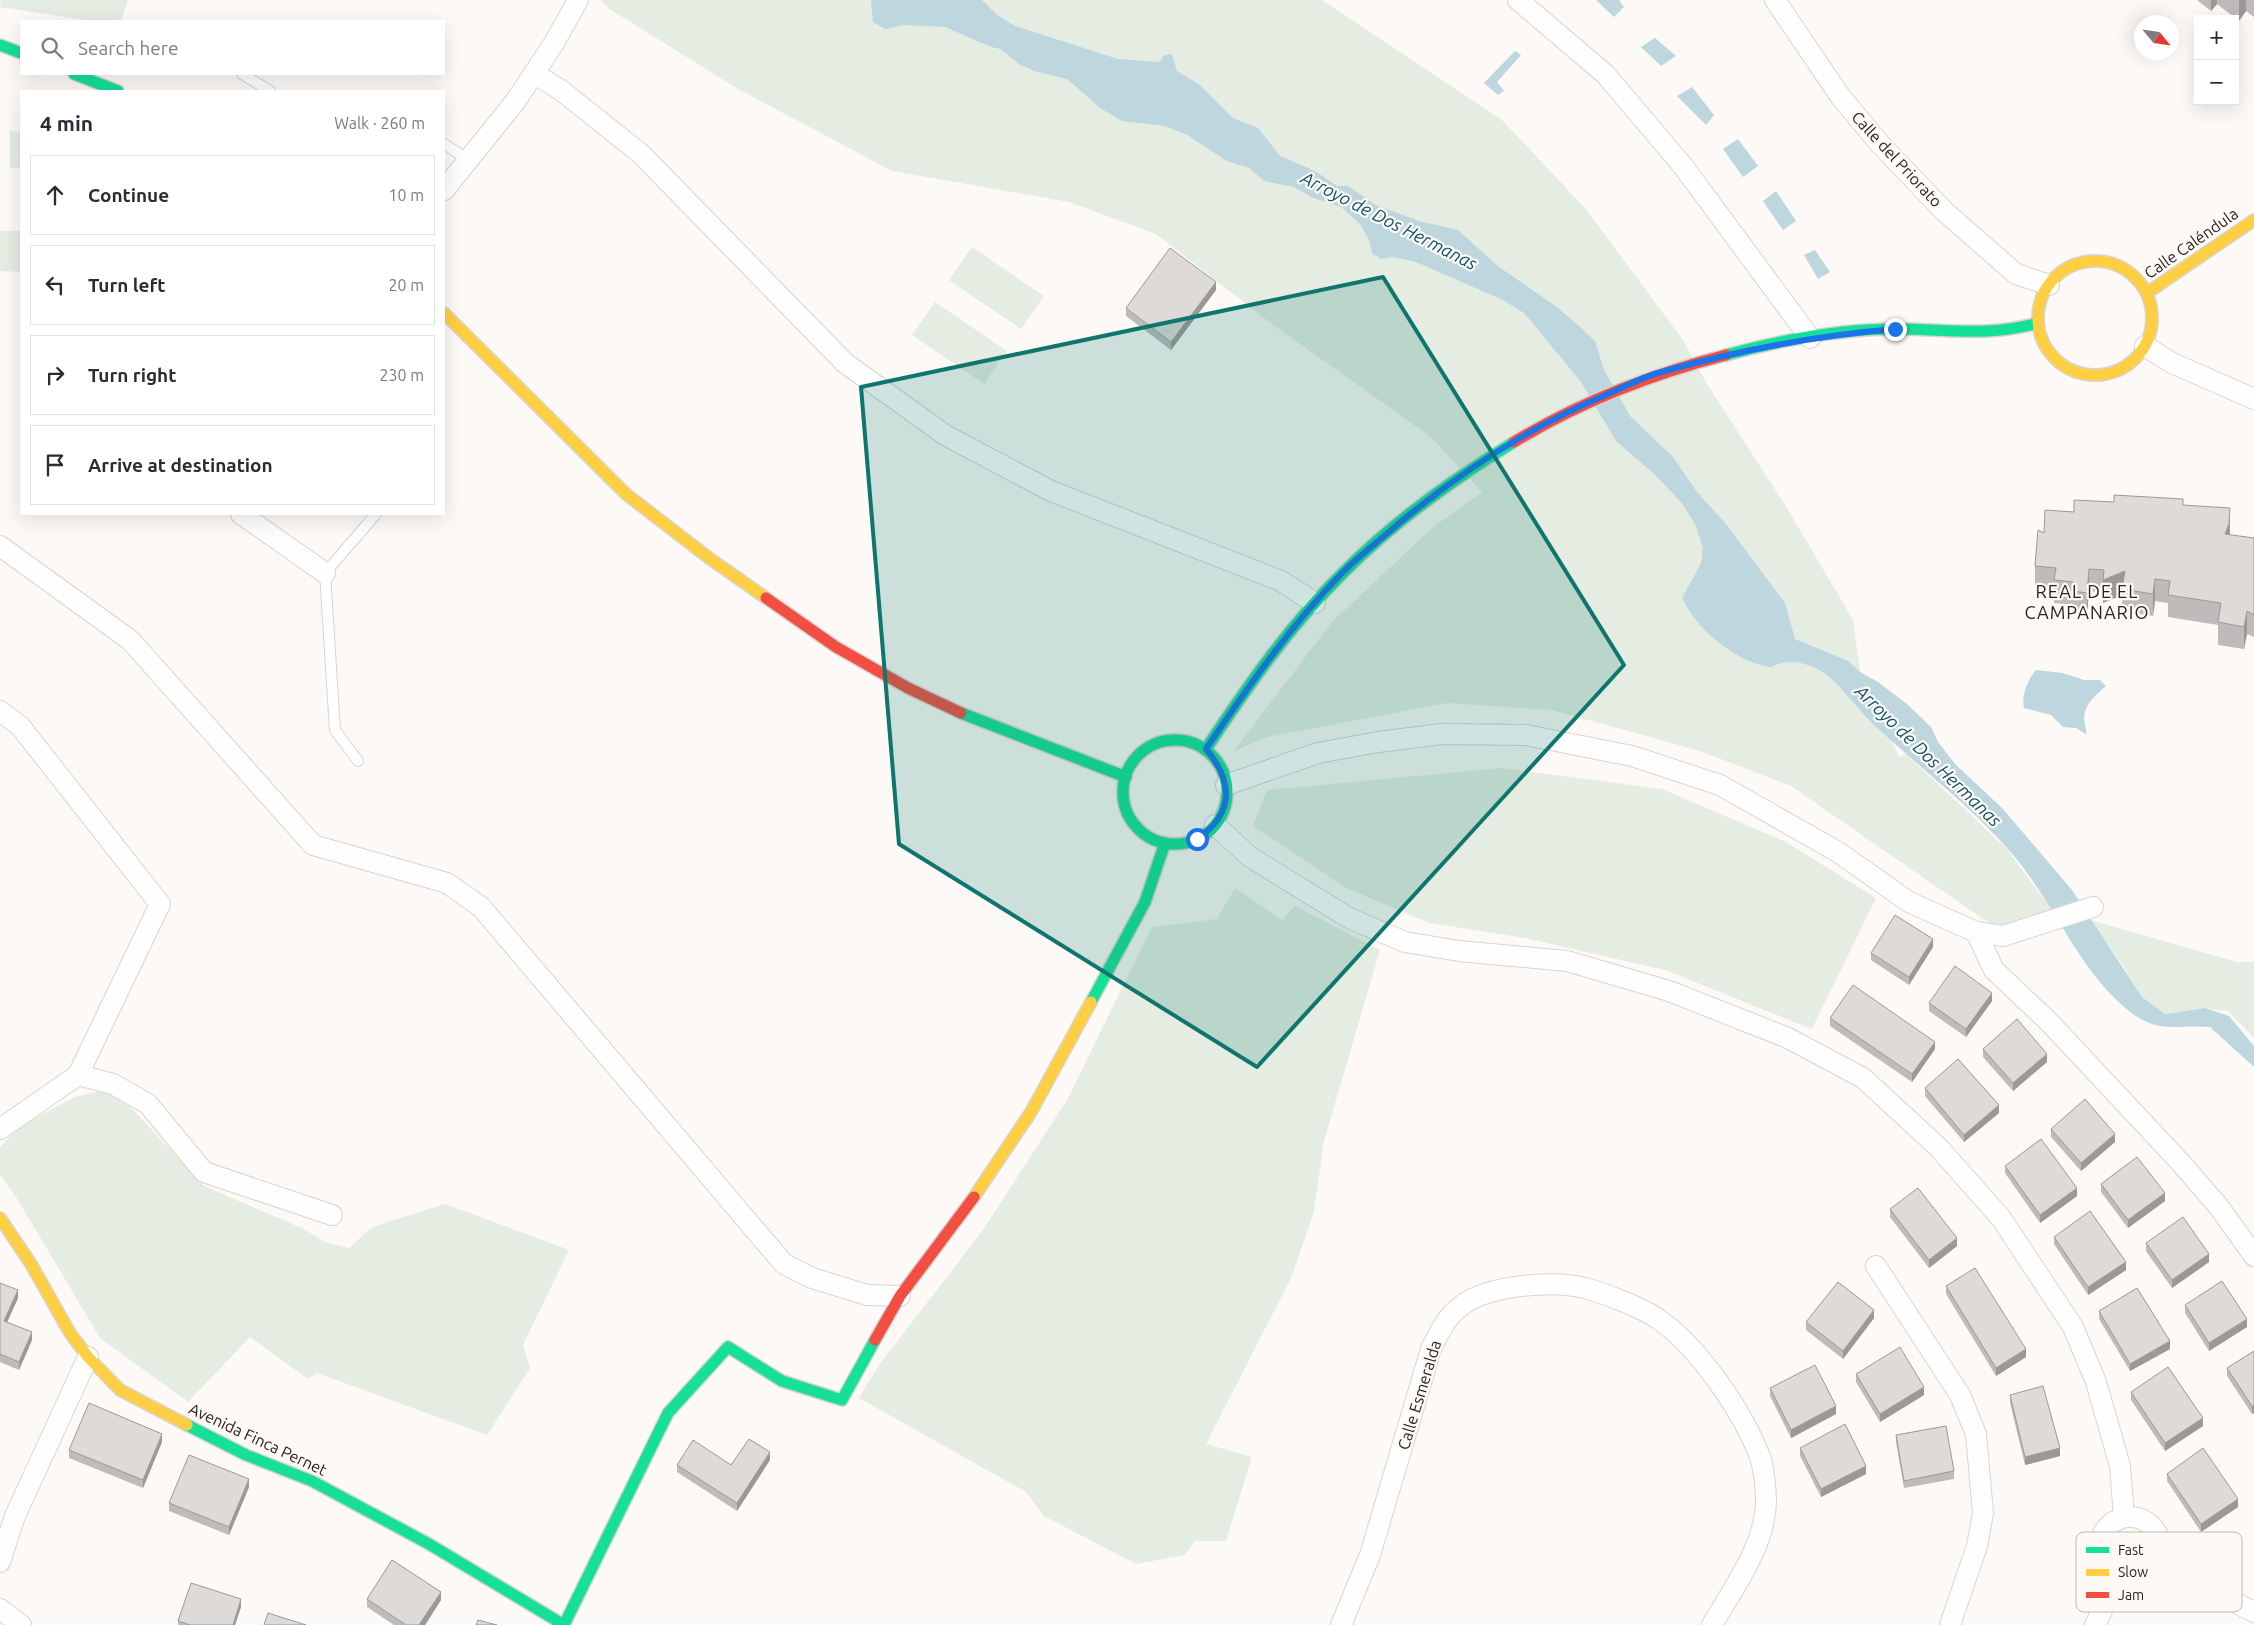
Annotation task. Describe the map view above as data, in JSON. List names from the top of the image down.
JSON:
{
  "streets": {
    "street": [
      "Calle del Priorato",
      "Calle Caléndula",
      "Calle Esmeralda",
      "Avenida Finca Pernet"
    ]
  },
  "crossings": [
    ["Calle del Priorato", "Calle Caléndula"]
  ],
  "districts": ["REAL DE EL CAMPANARIO"],
  "water": ["Arroyo de Dos Hermanas"],
  "legend": ["Fast", "Slow", "Jam"],
  "north": "bottom right",
  "page": {
    "map_buttons": ["+", "−"],
    "search": "Search here",
    "heading": ["4 min", "Walk · 260 m"],
    "list": [
      ["Continue", "10 m"],
      ["Turn left", "20 m"],
      ["Turn right", "230 m"],
      "Arrive at destination"
    ]
  }
}
